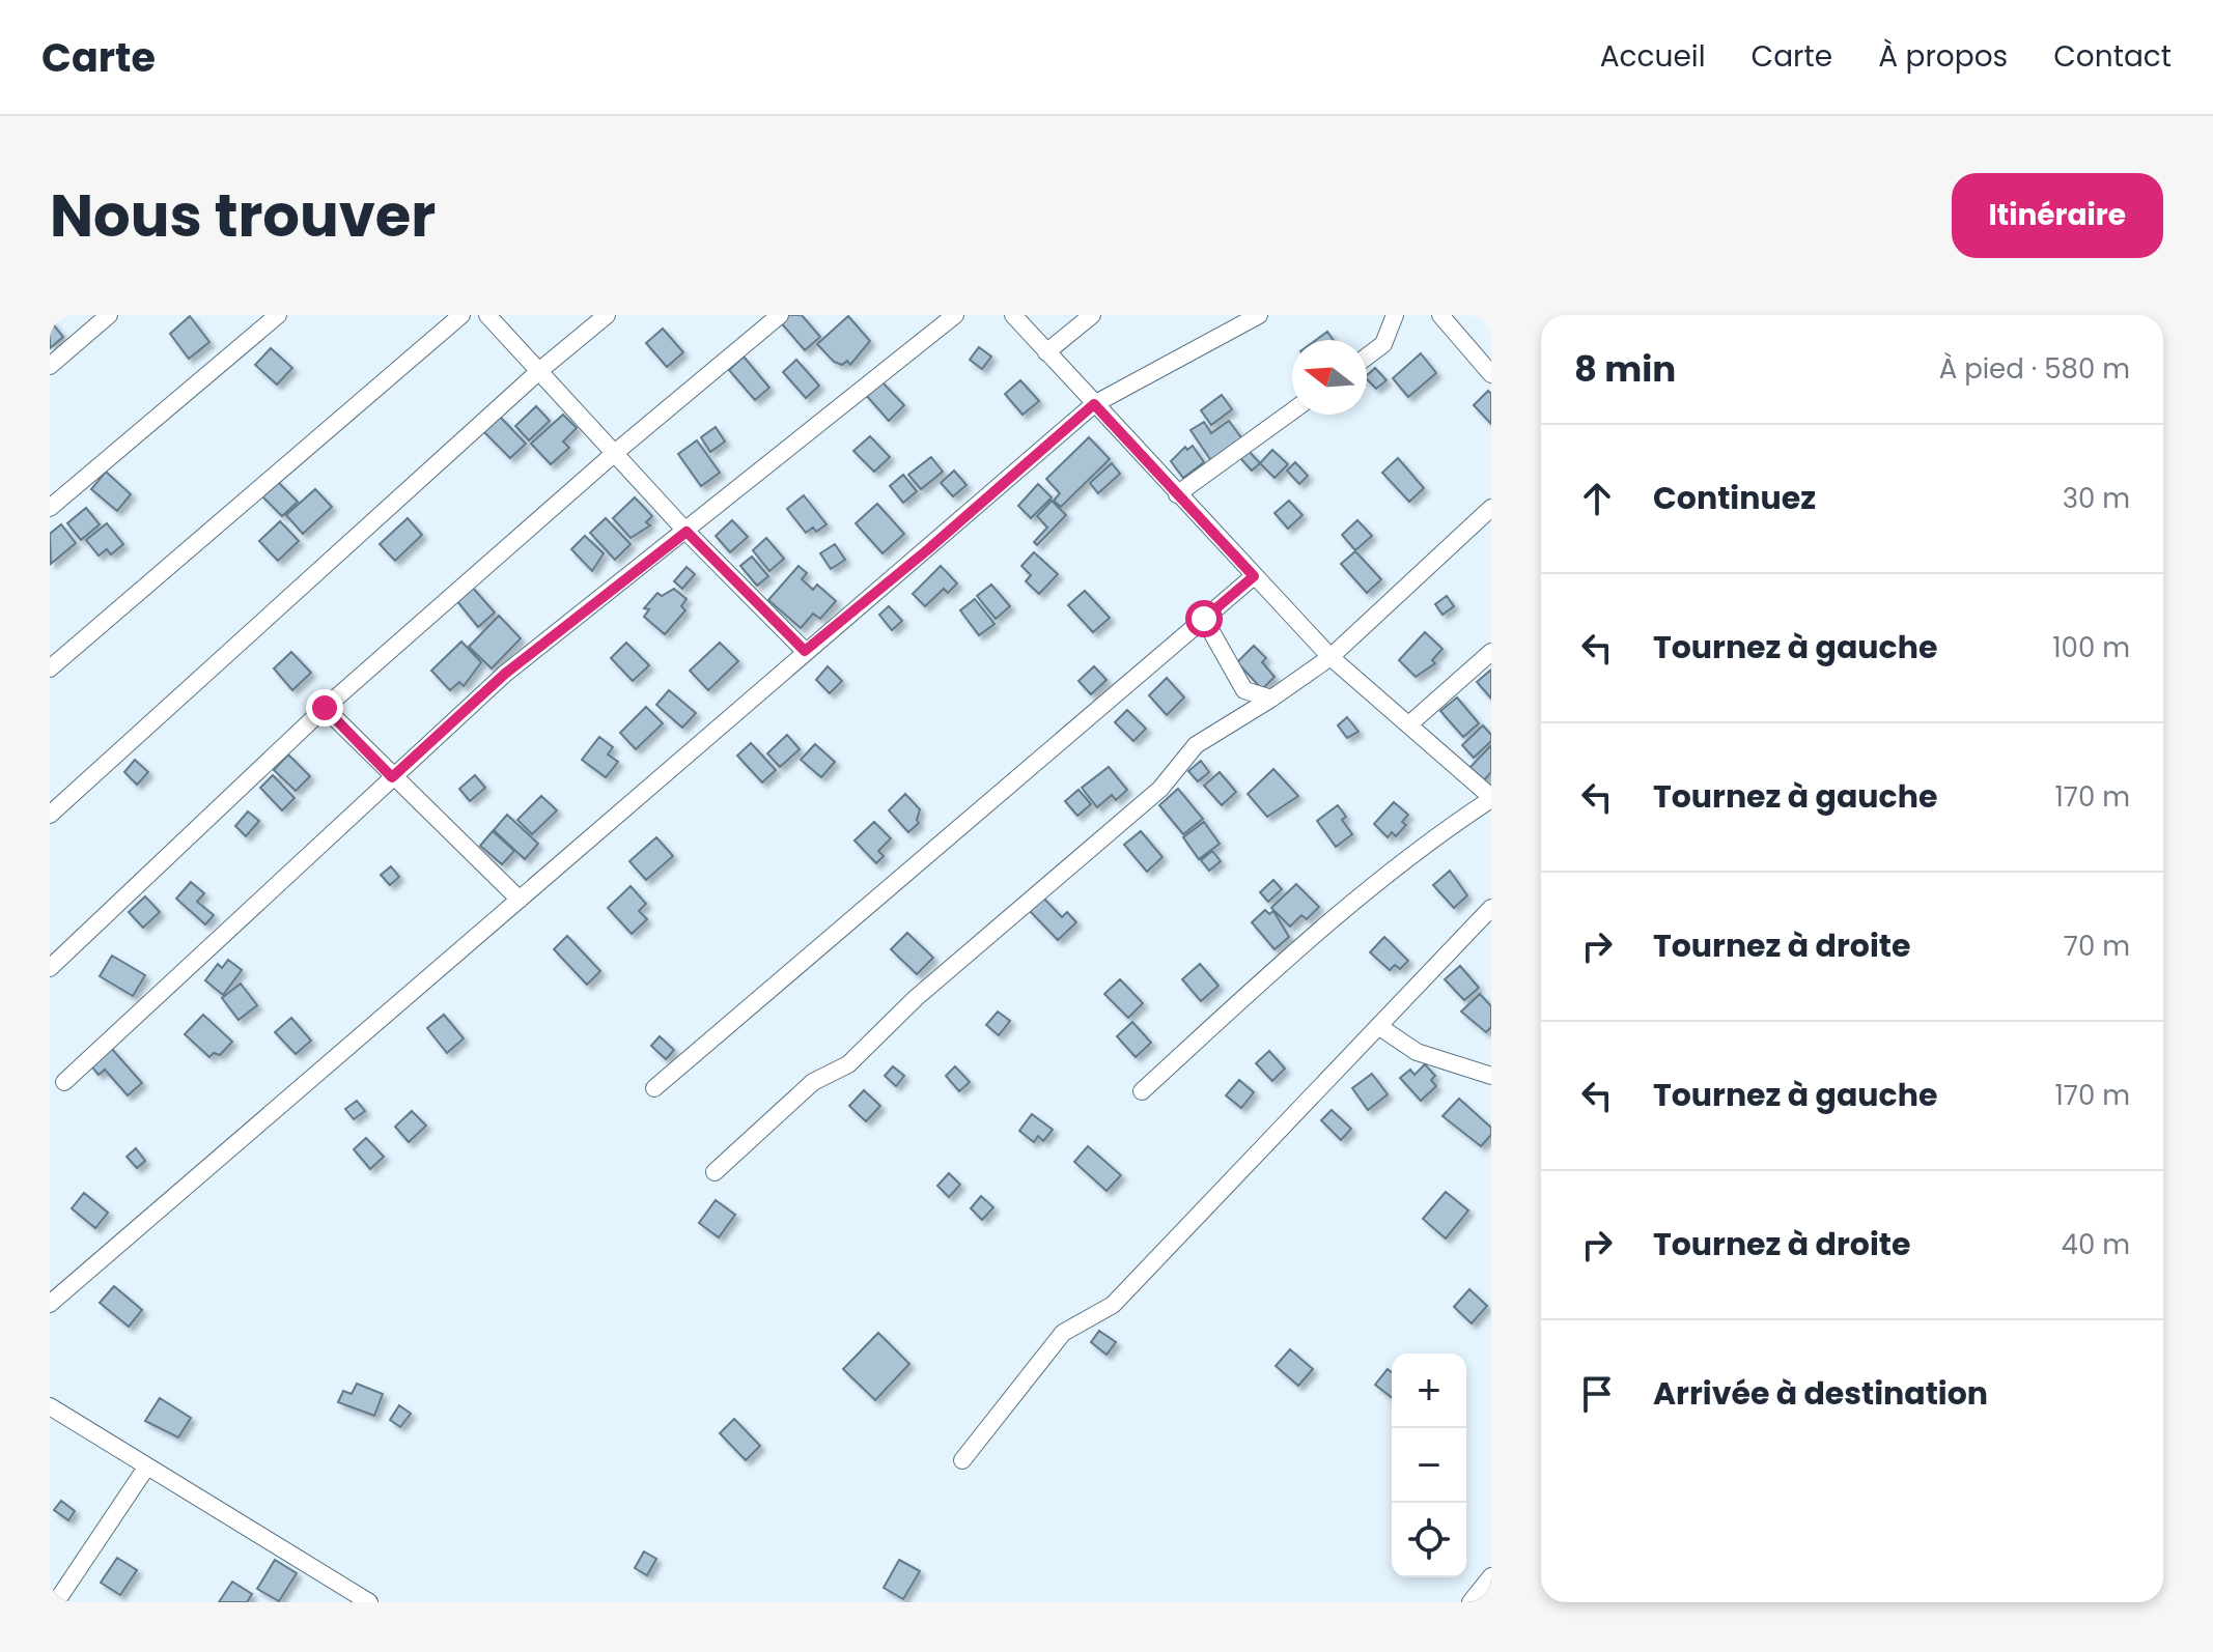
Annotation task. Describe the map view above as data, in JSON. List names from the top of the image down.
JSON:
{
  "north": "left",
  "page": {
    "header": "Carte",
    "nav": [
      "Accueil",
      "Carte",
      "À propos",
      "Contact"
    ],
    "title": "Nous trouver",
    "buttons": "Itinéraire",
    "heading": ["8 min", "À pied · 580 m"],
    "list": [
      ["Continuez", "30 m"],
      ["Tournez à gauche", "100 m"],
      ["Tournez à gauche", "170 m"],
      ["Tournez à droite", "70 m"],
      ["Tournez à gauche", "170 m"],
      ["Tournez à droite", "40 m"],
      "Arrivée à destination"
    ],
    "map_buttons": ["+", "−"]
  }
}
